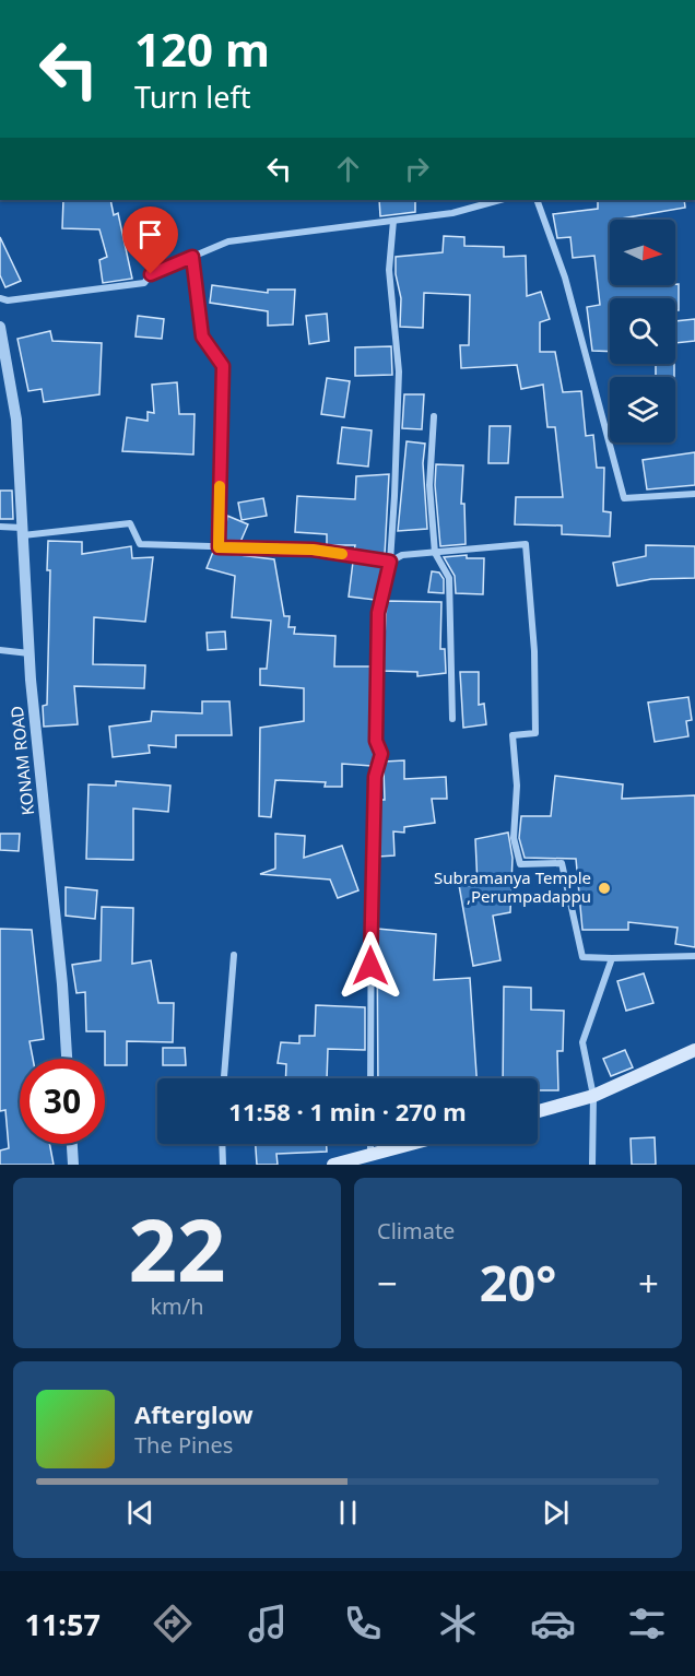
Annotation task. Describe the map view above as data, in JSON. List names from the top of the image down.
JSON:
{
  "streets": {
    "street": ["KONAM ROAD"]
  },
  "places": ["Subramanya Temple ,Perumpadappu"],
  "north": "right",
  "page": {
    "turn": ["120 m", "Turn left"],
    "limit": "30",
    "trip": "11:58 · 1 min · 270 m",
    "tile": [
      ["22", "km/h"],
      "Climate"
    ],
    "heat": ["−", "20°", "+"],
    "song": ["Afterglow", "The Pines"],
    "tabs": "11:57"
  }
}
